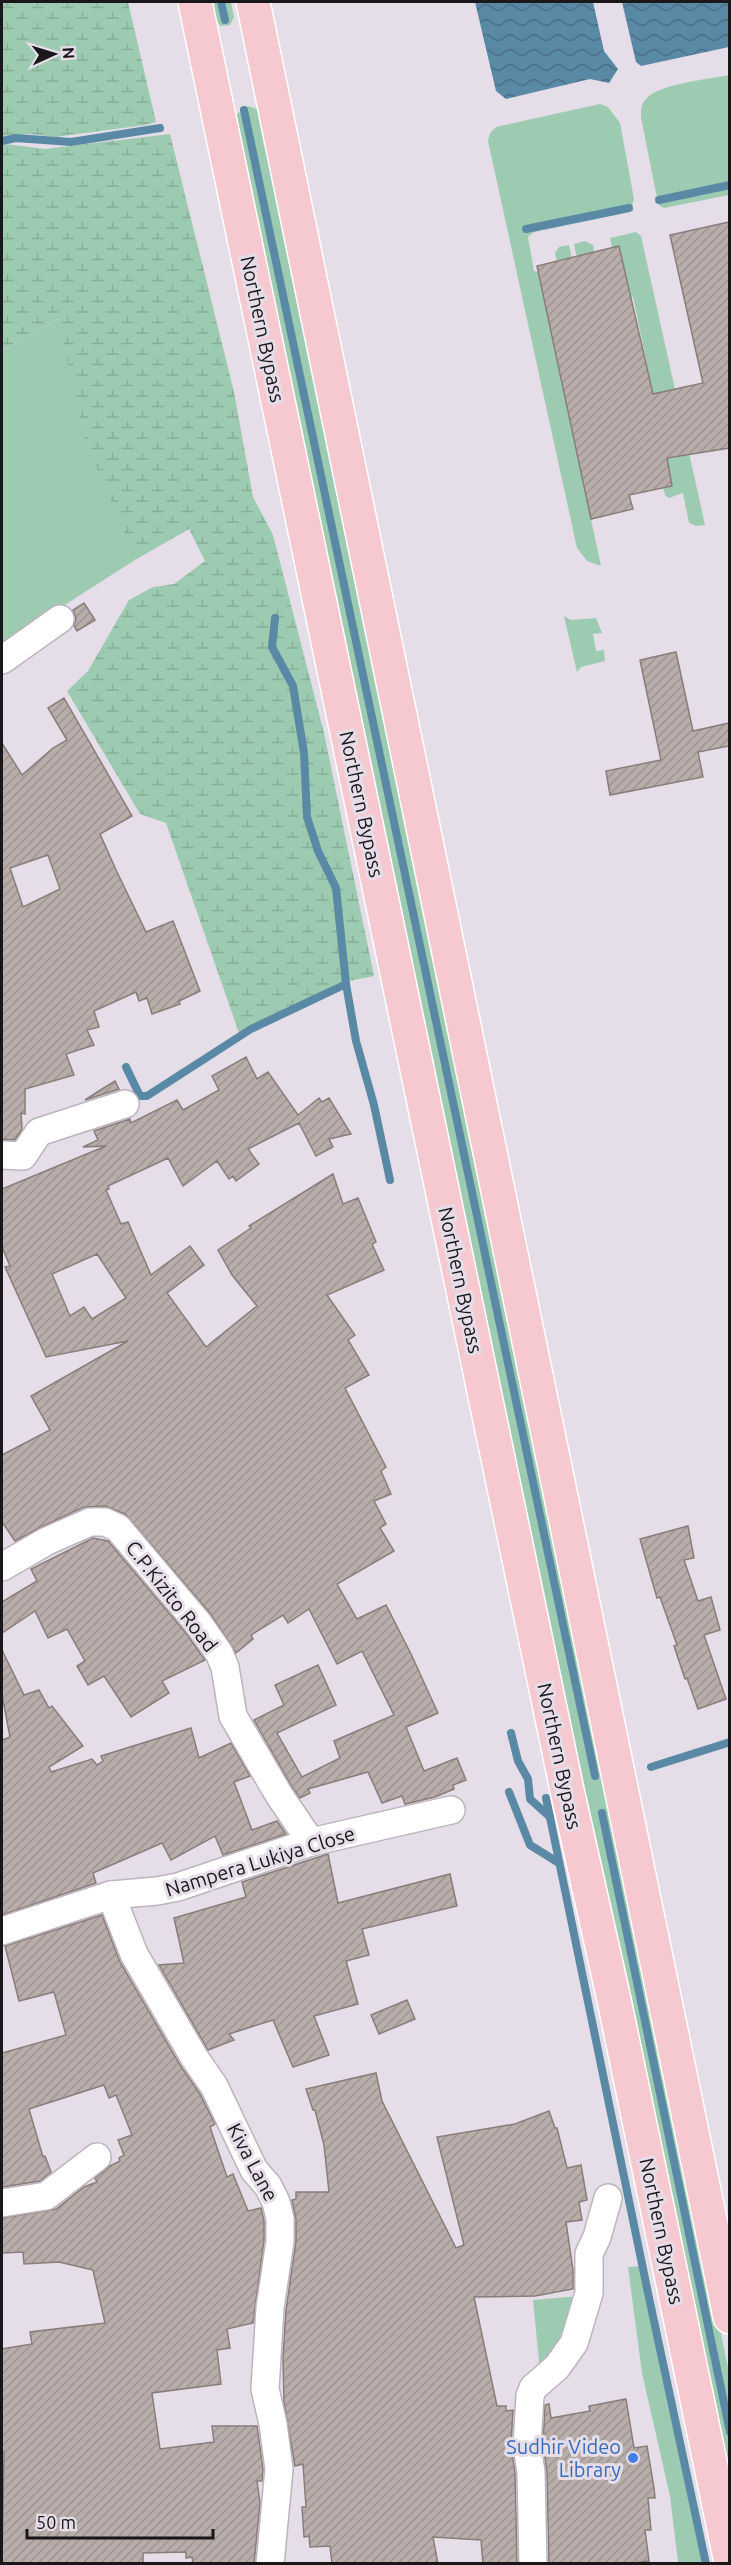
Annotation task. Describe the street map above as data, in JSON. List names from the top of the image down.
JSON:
{
  "streets": {
    "highway": ["Northern Bypass"],
    "street": ["C.P.Kizito Road", "Nampera Lukiya Close", "Kiva Lane"]
  },
  "crossings": [
    ["C.P.Kizito Road", "Nampera Lukiya Close"],
    ["Nampera Lukiya Close", "Kiva Lane"]
  ],
  "places": ["Sudhir Video Library"],
  "scale_bar": "50 m",
  "north": "right"
}
